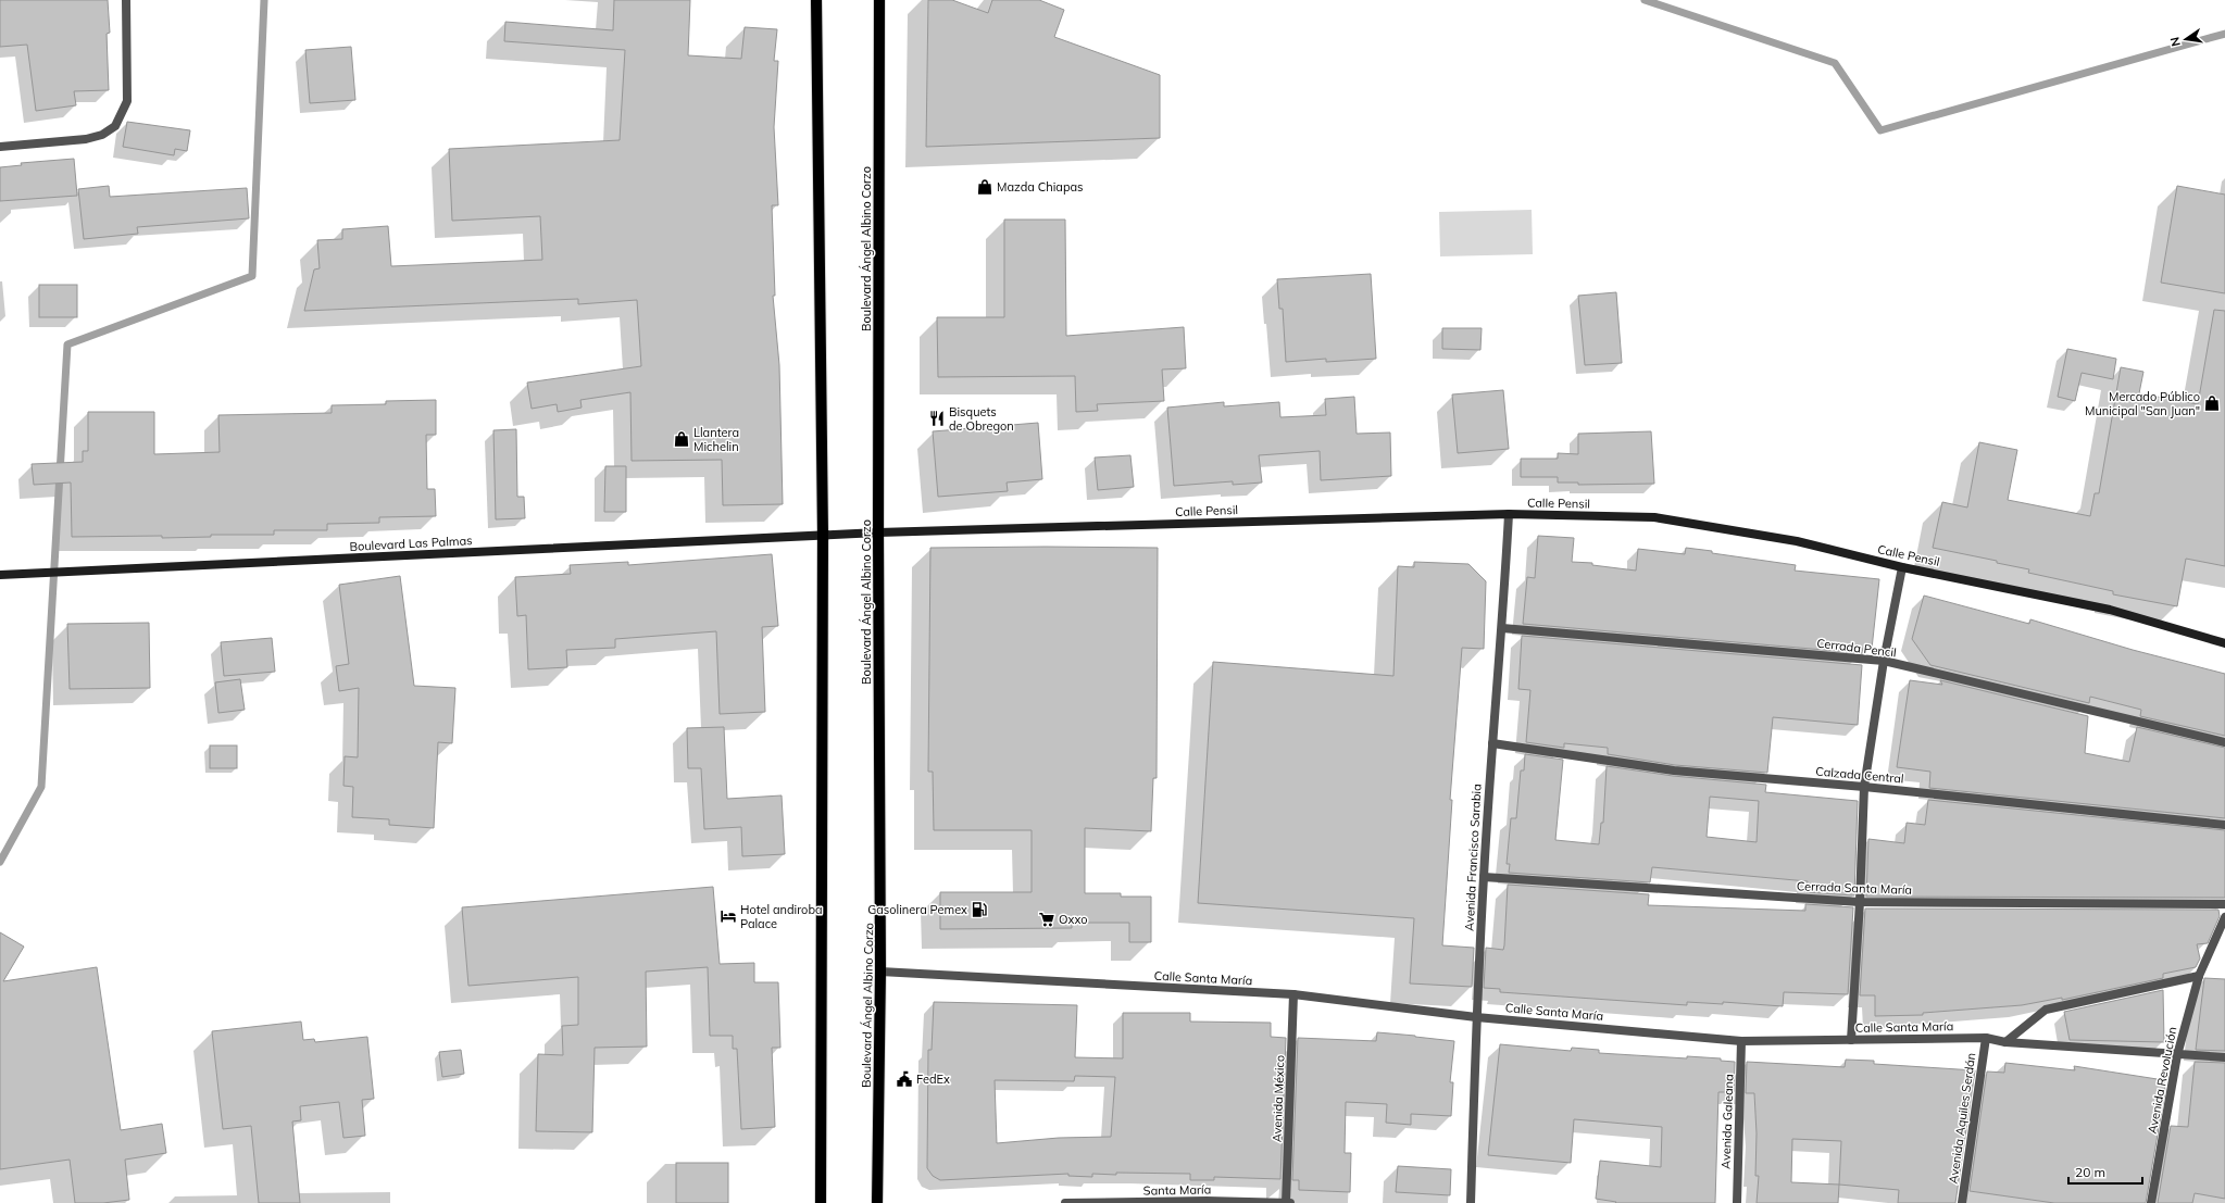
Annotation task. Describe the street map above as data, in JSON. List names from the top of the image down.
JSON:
{
  "streets": {
    "main road": ["Boulevard Ángel Albino Corzo", "Calle Pensil", "Boulevard Las Palmas"],
    "street": [
      "Cerrada Pencil",
      "Calzada Central",
      "Avenida Francisco Sarabia",
      "Cerrada Santa María",
      "Calle Santa María",
      "Avenida Revolución",
      "Avenida México",
      "Avenida Aquiles Serdán",
      "Avenida Galeana",
      "Santa María"
    ]
  },
  "crossings": [
    ["Boulevard Ángel Albino Corzo", "Calle Pensil"],
    ["Boulevard Ángel Albino Corzo", "Calle Santa María"],
    ["Calle Pensil", "Boulevard Las Palmas"],
    ["Calle Pensil", "Avenida Francisco Sarabia"],
    ["Cerrada Pencil", "Avenida Francisco Sarabia"],
    ["Calzada Central", "Avenida Francisco Sarabia"],
    ["Avenida Francisco Sarabia", "Cerrada Santa María"],
    ["Avenida Francisco Sarabia", "Calle Santa María"],
    ["Calle Santa María", "Avenida Revolución"],
    ["Calle Santa María", "Avenida México"],
    ["Calle Santa María", "Avenida Aquiles Serdán"],
    ["Calle Santa María", "Avenida Galeana"],
    ["Avenida México", "Santa María"]
  ],
  "places": {
    "shop": ["Mazda Chiapas", "Mercado Público Municipal \"San Juan\"", "Llantera Michelin"],
    "restaurant": ["Bisquets de Obregon"],
    "fuel station": ["Gasolinera Pemex"],
    "hotel": ["Hotel andiroba Palace"],
    "supermarket": ["Oxxo"],
    "public building": ["FedEx"]
  },
  "scale_bar": "20 m",
  "north": "left"
}
